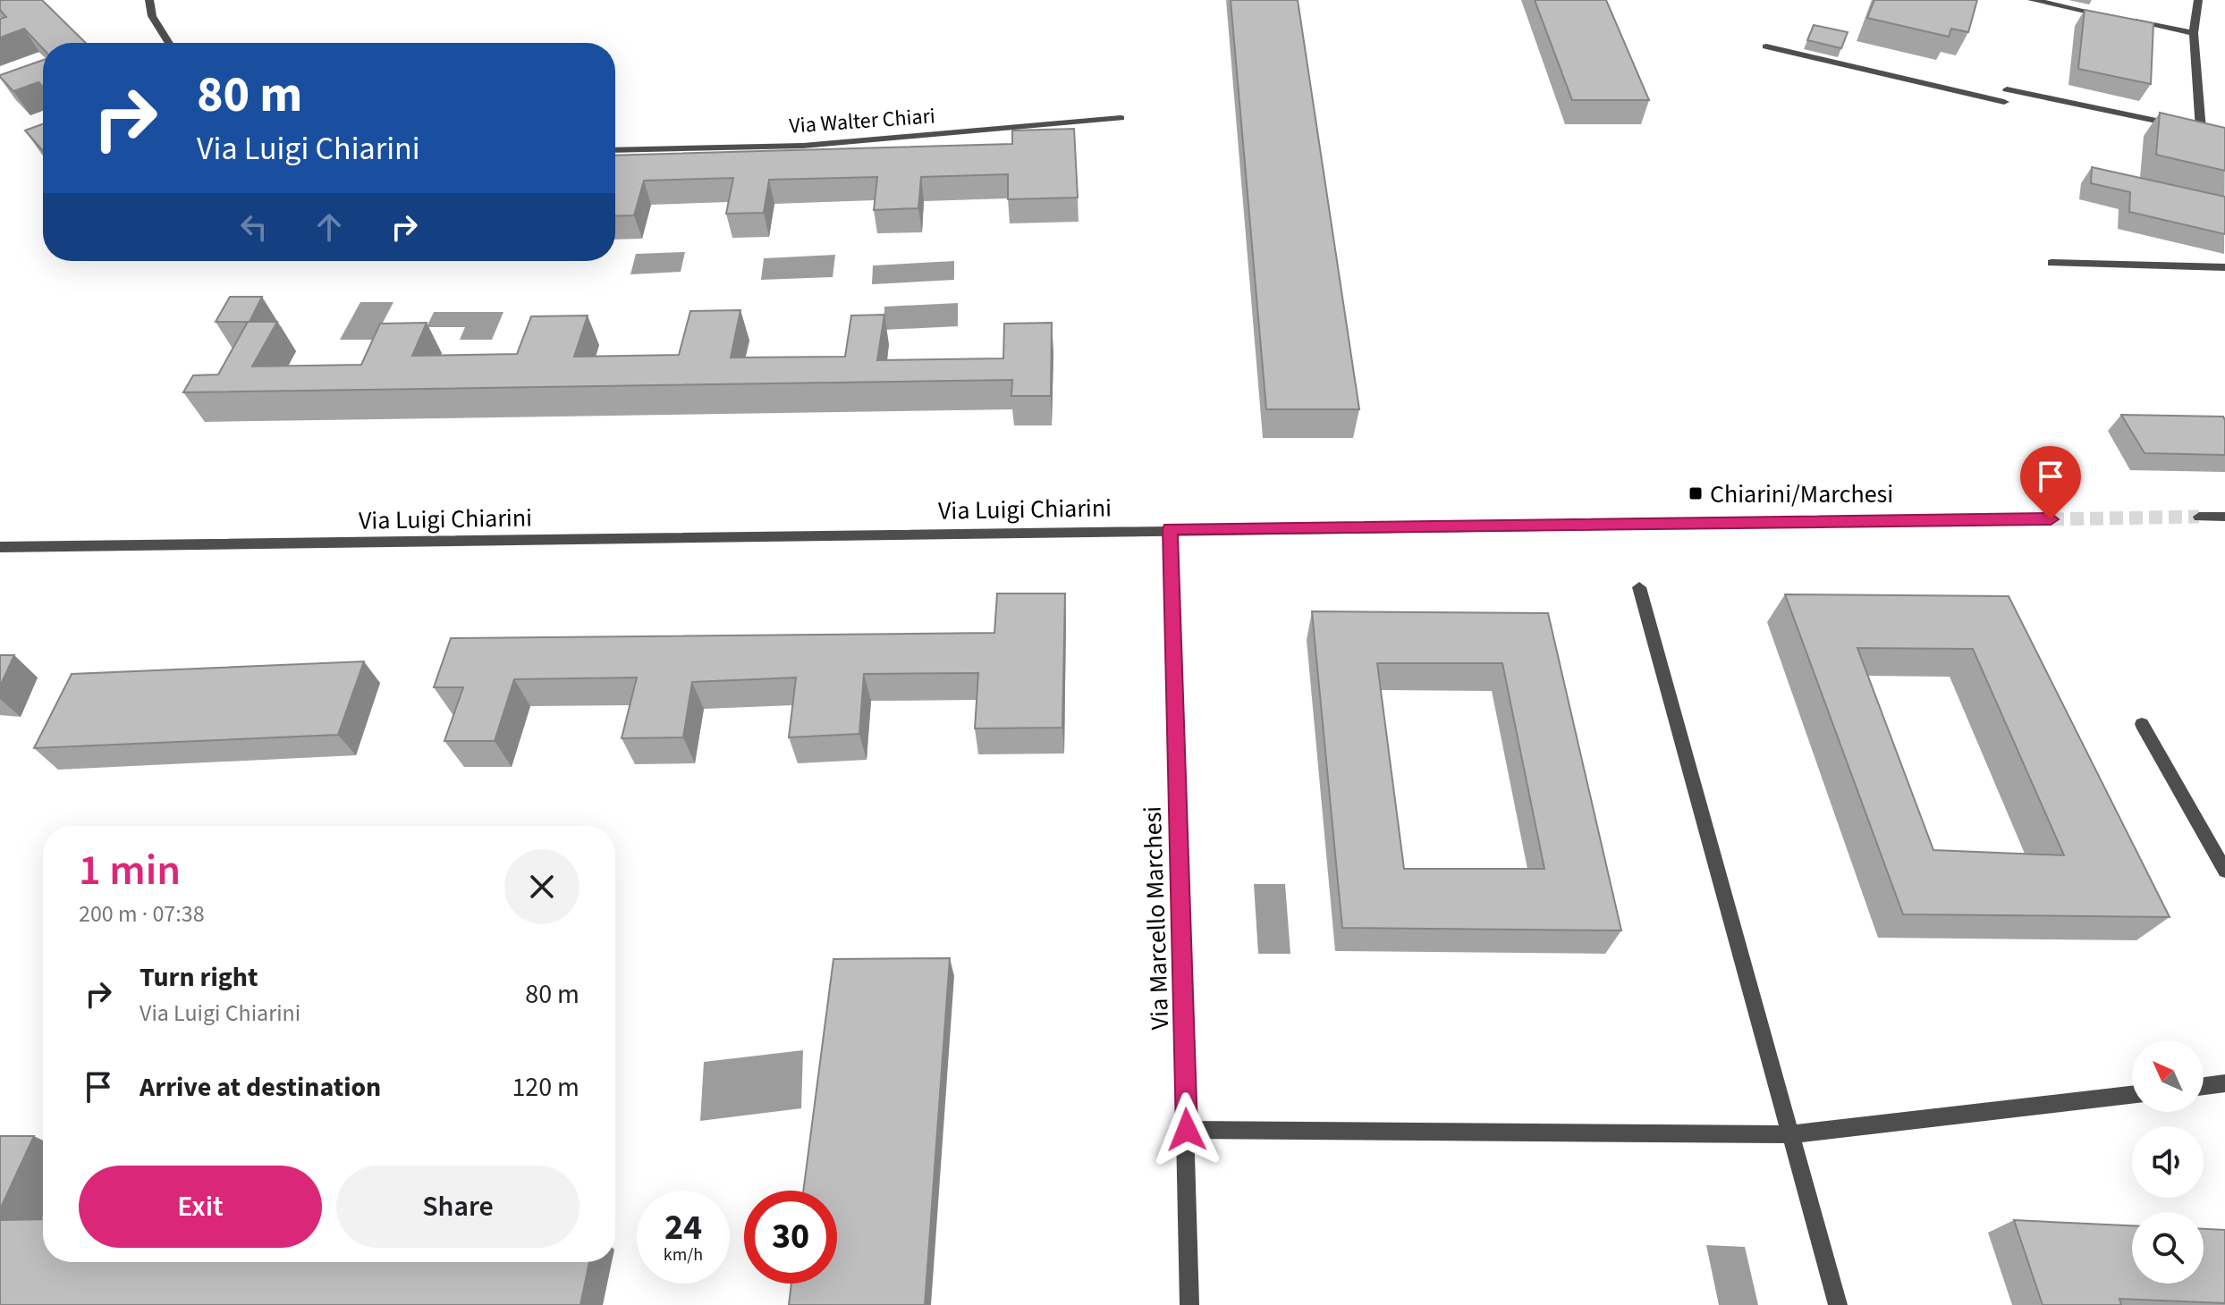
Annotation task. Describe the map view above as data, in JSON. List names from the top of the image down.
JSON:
{
  "streets": {
    "street": ["Via Walter Chiari", "Via Luigi Chiarini", "Via Marcello Marchesi"]
  },
  "crossings": [
    ["Via Luigi Chiarini", "Via Marcello Marchesi"]
  ],
  "places": {
    "transit": ["Chiarini/Marchesi"]
  },
  "north": "top left",
  "page": {
    "turn": ["80 m", "Via Luigi Chiarini"],
    "heading": ["1 min", "200 m · 07:38"],
    "list": [
      {
        "name": "Turn right",
        "note": "Via Luigi Chiarini",
        "value": "80 m"
      },
      {
        "name": "Arrive at destination",
        "value": "120 m"
      }
    ],
    "buttons": ["Exit", "Share"],
    "speed": "24 km/h",
    "limit": "30"
  }
}
